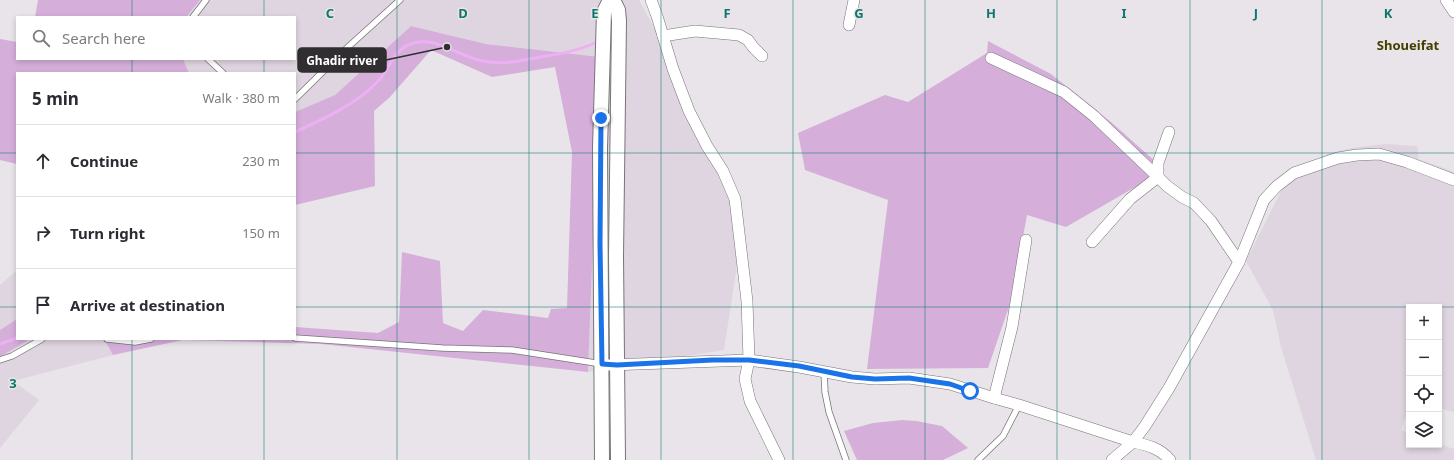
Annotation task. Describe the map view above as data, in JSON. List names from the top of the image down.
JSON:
{
  "districts": ["Shoueifat"],
  "places": ["Ghadir river"],
  "page": {
    "search": "Search here",
    "heading": ["5 min", "Walk · 380 m"],
    "list": [
      ["Continue", "230 m"],
      ["Turn right", "150 m"],
      "Arrive at destination"
    ],
    "map_buttons": ["+", "−"]
  },
  "grid": {
    "columns": [
      "C",
      "D",
      "E",
      "F",
      "G",
      "H",
      "I",
      "J",
      "K"
    ],
    "rows": ["3"]
  }
}
